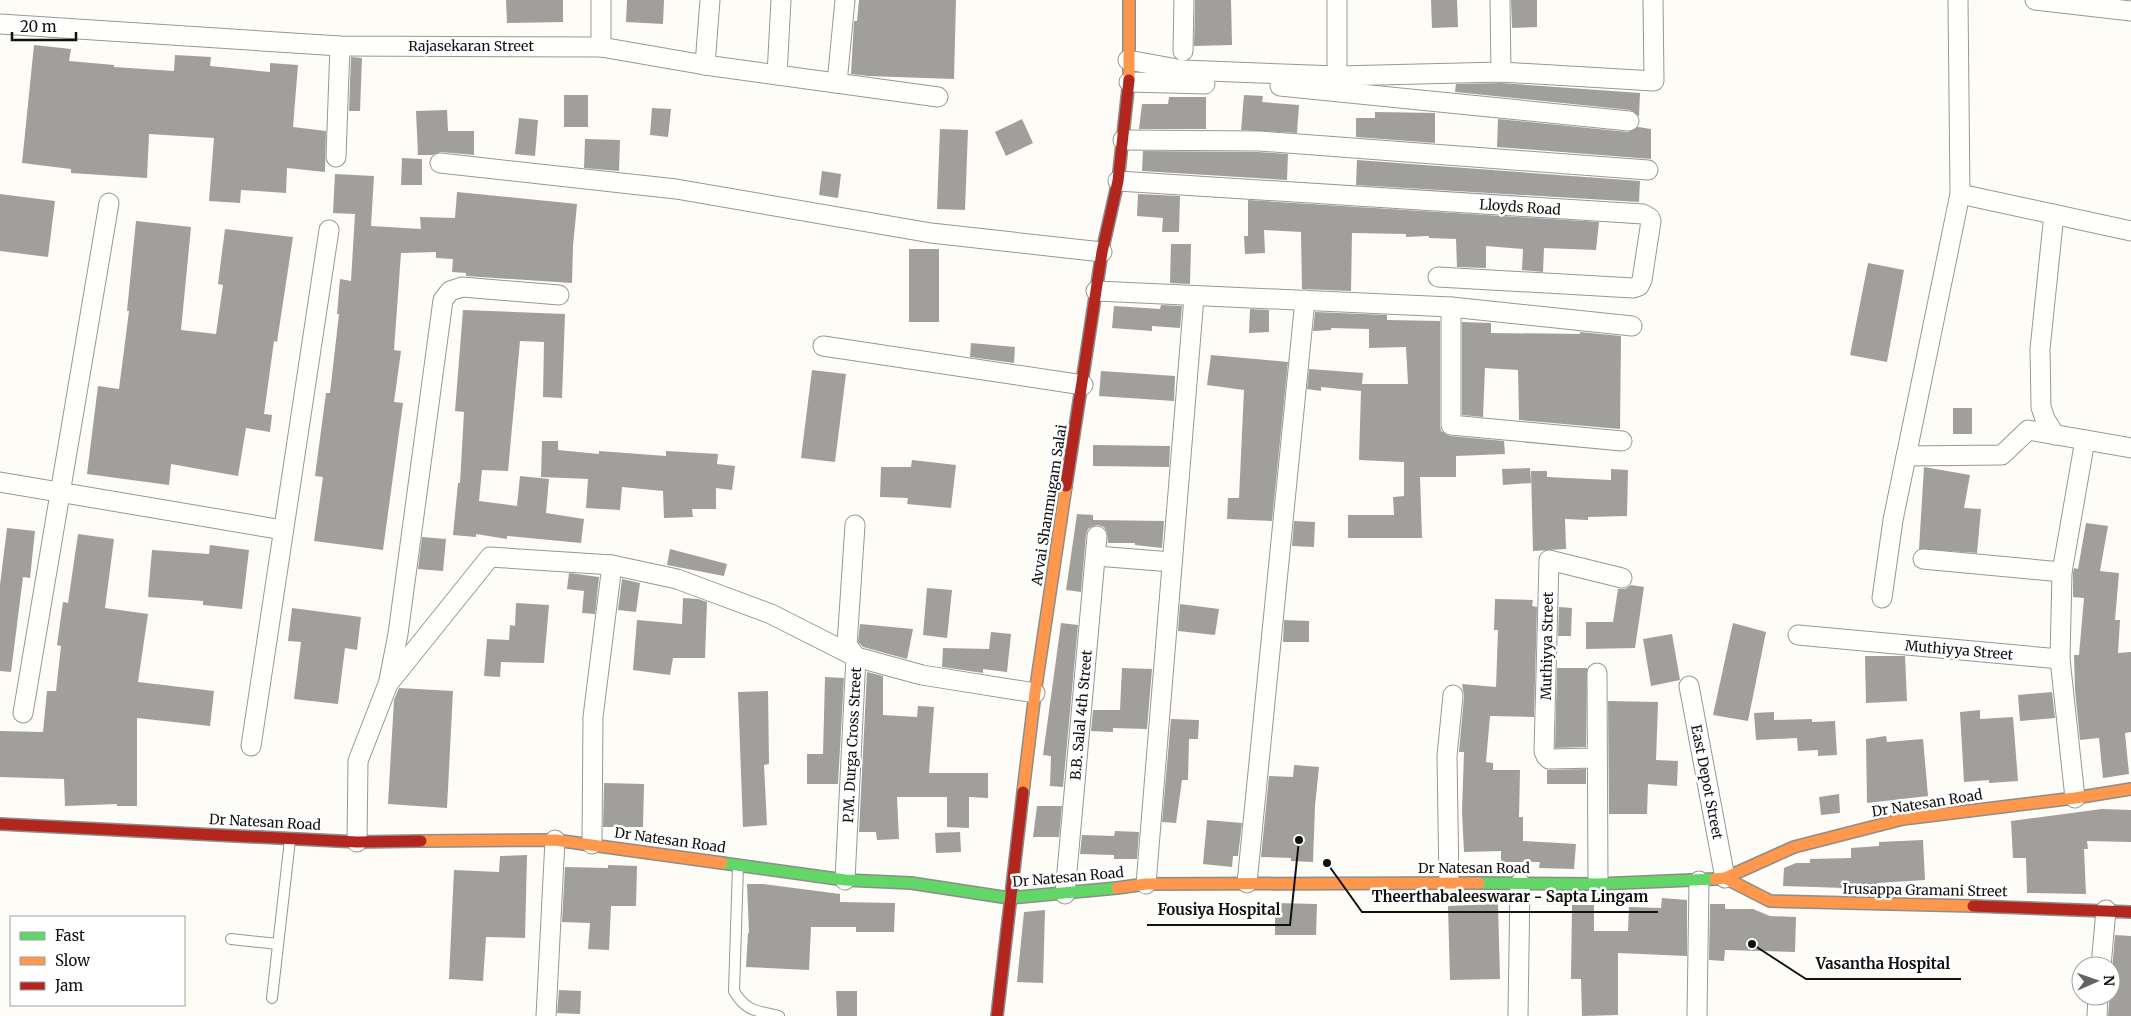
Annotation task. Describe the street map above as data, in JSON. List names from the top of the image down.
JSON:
{
  "streets": {
    "main road": ["Avvai Shanmugam Salai", "Dr Natesan Road", "Irusappa Gramani Street"],
    "street": [
      "Rajasekaran Street",
      "Lloyds Road",
      "Muthiyya Street",
      "B.B. Salal 4th Street",
      "P.M. Durga Cross Street",
      "East Depot Street"
    ]
  },
  "crossings": [
    ["Lloyds Road", "Avvai Shanmugam Salai"],
    ["Avvai Shanmugam Salai", "Dr Natesan Road"],
    ["B.B. Salal 4th Street", "Dr Natesan Road"],
    ["P.M. Durga Cross Street", "Dr Natesan Road"],
    ["East Depot Street", "Dr Natesan Road"],
    ["East Depot Street", "Irusappa Gramani Street"],
    ["Dr Natesan Road", "Irusappa Gramani Street"]
  ],
  "places": ["Fousiya Hospital", "Theerthabaleeswarar - Sapta Lingam", "Vasantha Hospital"],
  "legend": ["Fast", "Slow", "Jam"],
  "scale_bar": "20 m",
  "north": "right"
}
